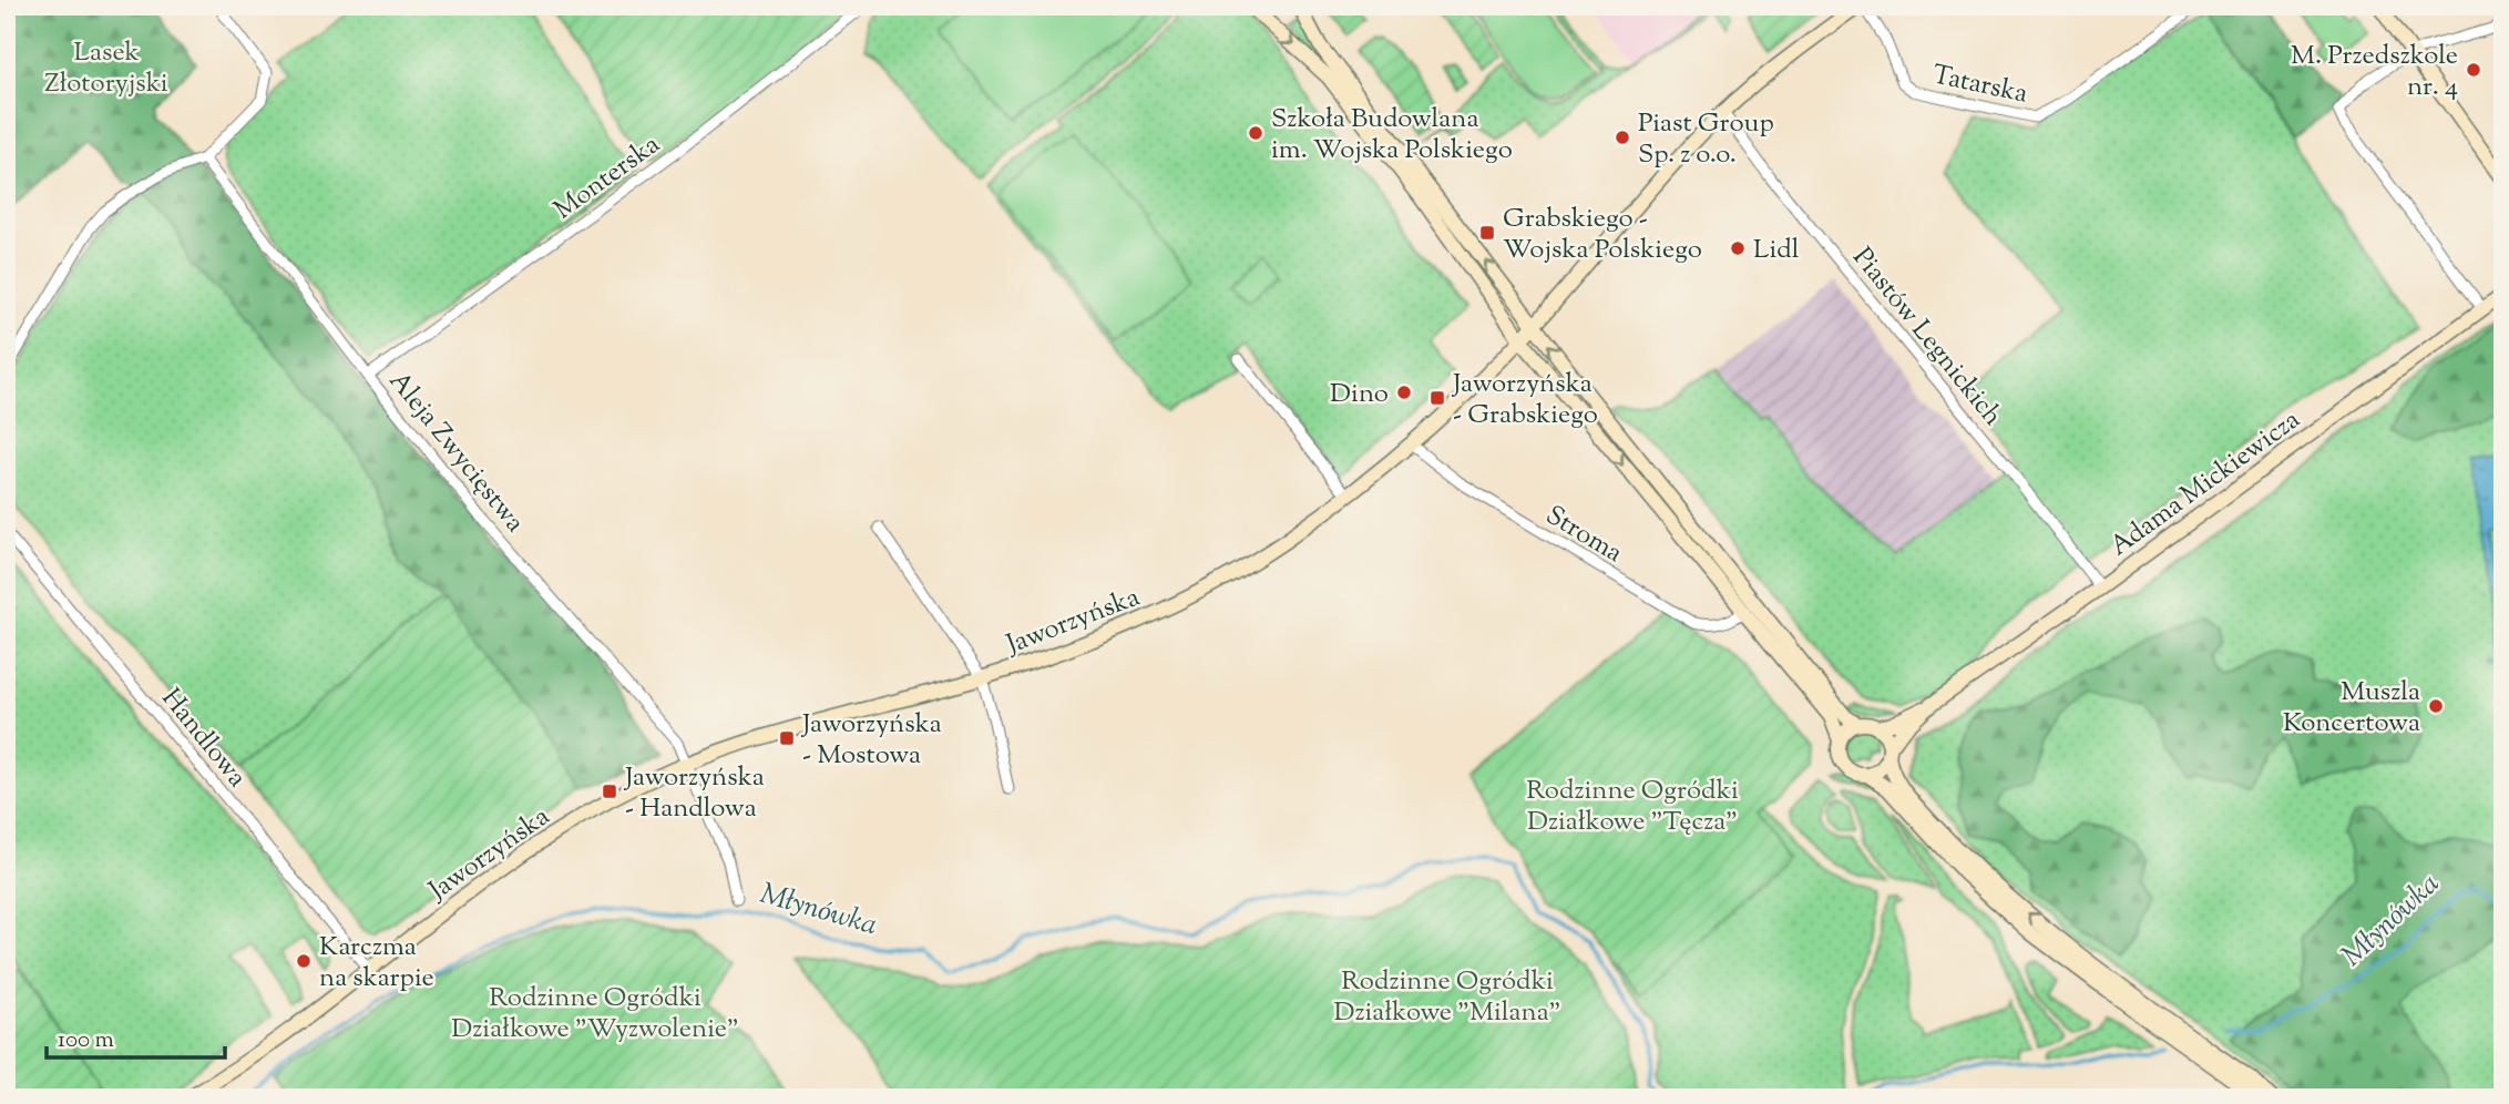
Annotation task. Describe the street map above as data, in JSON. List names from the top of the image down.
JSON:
{
  "streets": {
    "street": [
      "Tatarska",
      "Monterska",
      "Piastów Legnickich",
      "Aleja Zwycięstwa",
      "Adama Mickiewicza",
      "Stroma",
      "Jaworzyńska",
      "Handlowa"
    ]
  },
  "crossings": [
    ["Tatarska", "Jaworzyńska"],
    ["Monterska", "Aleja Zwycięstwa"],
    ["Piastów Legnickich", "Adama Mickiewicza"],
    ["Piastów Legnickich", "Jaworzyńska"],
    ["Aleja Zwycięstwa", "Jaworzyńska"],
    ["Stroma", "Jaworzyńska"],
    ["Jaworzyńska", "Handlowa"]
  ],
  "water": ["Młynówka"],
  "parks": [
    "Lasek Złotoryjski",
    "Rodzinne Ogródki Działkowe \"Tęcza\"",
    "Rodzinne Ogródki Działkowe \"Milana\"",
    "Rodzinne Ogródki Działkowe \"Wyzwolenie\""
  ],
  "places": {
    "other": [
      "M. Przedszkole nr. 4",
      "Szkoła Budowlana im. Wojska Polskiego",
      "Piast Group Sp. z o.o.",
      "Lidl",
      "Dino",
      "Muszla Koncertowa",
      "Karczma na skarpie"
    ],
    "transit": [
      "Grabskiego - Wojska Polskiego",
      "Jaworzyńska - Grabskiego",
      "Jaworzyńska - Mostowa",
      "Jaworzyńska - Handlowa"
    ]
  },
  "scale_bar": "100 m"
}
